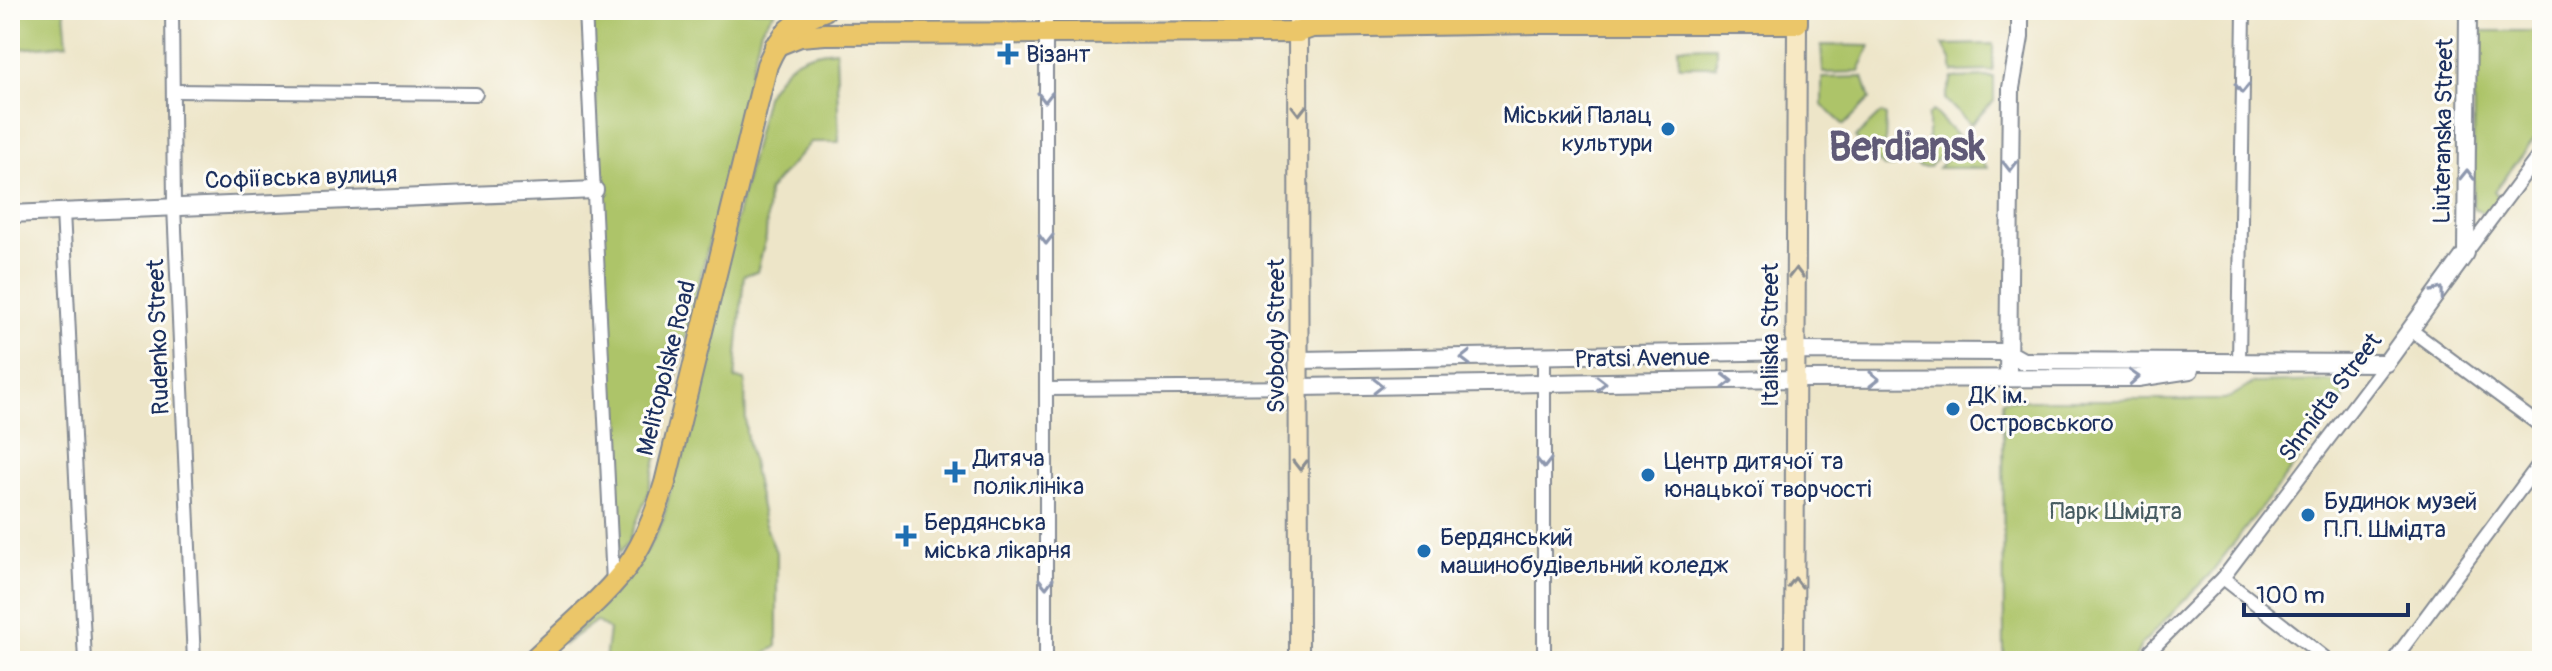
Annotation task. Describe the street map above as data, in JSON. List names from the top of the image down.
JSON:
{
  "streets": {
    "main road": ["Italiiska Street", "Svobody Street", "Melitopolske Road"],
    "street": [
      "Liuteranska Street",
      "Софіївська вулиця",
      "Rudenko Street",
      "Pratsi Avenue",
      "Shmidta Street"
    ]
  },
  "crossings": [
    ["Liuteranska Street", "Shmidta Street"],
    ["Софіївська вулиця", "Rudenko Street"],
    ["Italiiska Street", "Pratsi Avenue"],
    ["Svobody Street", "Pratsi Avenue"],
    ["Pratsi Avenue", "Shmidta Street"]
  ],
  "one_way": ["Liuteranska Street", "Italiiska Street", "Svobody Street"],
  "districts": ["Berdiansk"],
  "parks": ["Парк Шмідта"],
  "places": {
    "health": ["Візант", "Дитяча поліклініка", "Бердянська міська лікарня"],
    "other": [
      "Міський Палац культури",
      "ДК ім. Островського",
      "Центр дитячої та юнацької творчості",
      "Будинок музей П.П. Шмідта",
      "Бердянський машинобудівельний коледж"
    ]
  },
  "scale_bar": "100 m"
}
